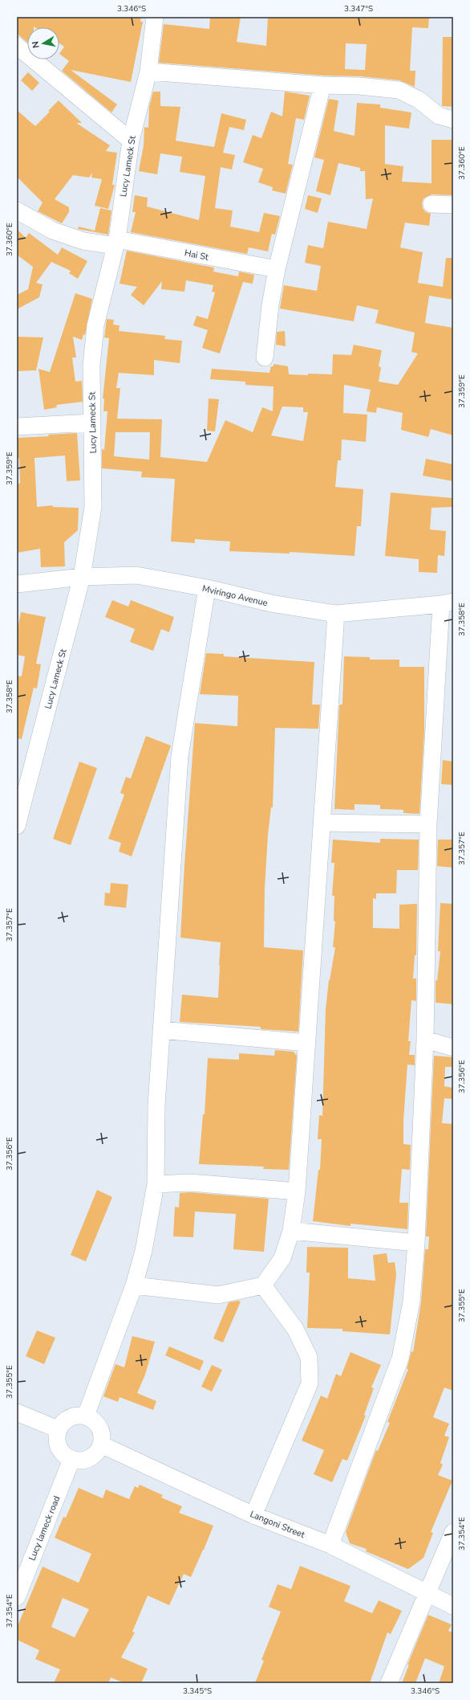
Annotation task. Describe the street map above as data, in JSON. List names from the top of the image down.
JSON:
{
  "streets": {
    "street": [
      "Lucy Lameck St",
      "Hai St",
      "Mviringo Avenue",
      "Langoni Street",
      "Lucy lameck road"
    ]
  },
  "crossings": [
    ["Lucy Lameck St", "Hai St"],
    ["Lucy Lameck St", "Mviringo Avenue"],
    ["Langoni Street", "Lucy lameck road"]
  ],
  "north": "left",
  "coordinates": [
    "3.346°S",
    "3.347°S",
    "37.360°E",
    "37.359°E",
    "37.358°E",
    "37.357°E",
    "37.356°E",
    "37.355°E",
    "37.354°E",
    "3.345°S"
  ]
}
